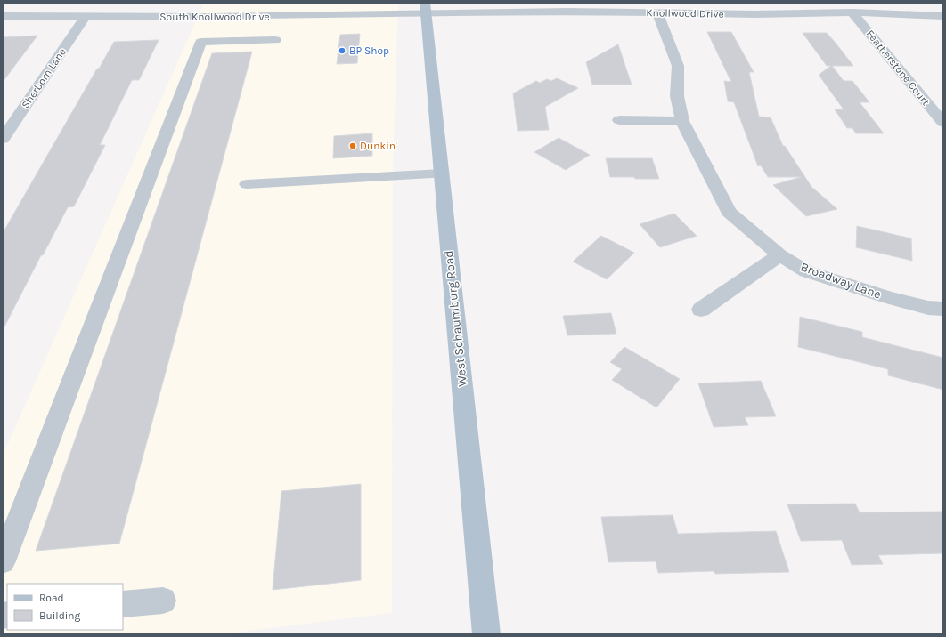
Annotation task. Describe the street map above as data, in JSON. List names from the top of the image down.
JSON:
{
  "streets": {
    "main road": ["West Schaumburg Road"],
    "street": [
      "Knollwood Drive",
      "South Knollwood Drive",
      "Featherstone Court",
      "Sherborn Lane",
      "Broadway Lane"
    ]
  },
  "crossings": [
    ["Knollwood Drive", "South Knollwood Drive"],
    ["Knollwood Drive", "Featherstone Court"],
    ["Knollwood Drive", "Broadway Lane"],
    ["Knollwood Drive", "West Schaumburg Road"],
    ["South Knollwood Drive", "Sherborn Lane"],
    ["South Knollwood Drive", "West Schaumburg Road"]
  ],
  "places": ["BP Shop", "Dunkin'"],
  "legend": ["Road", "Building"]
}
